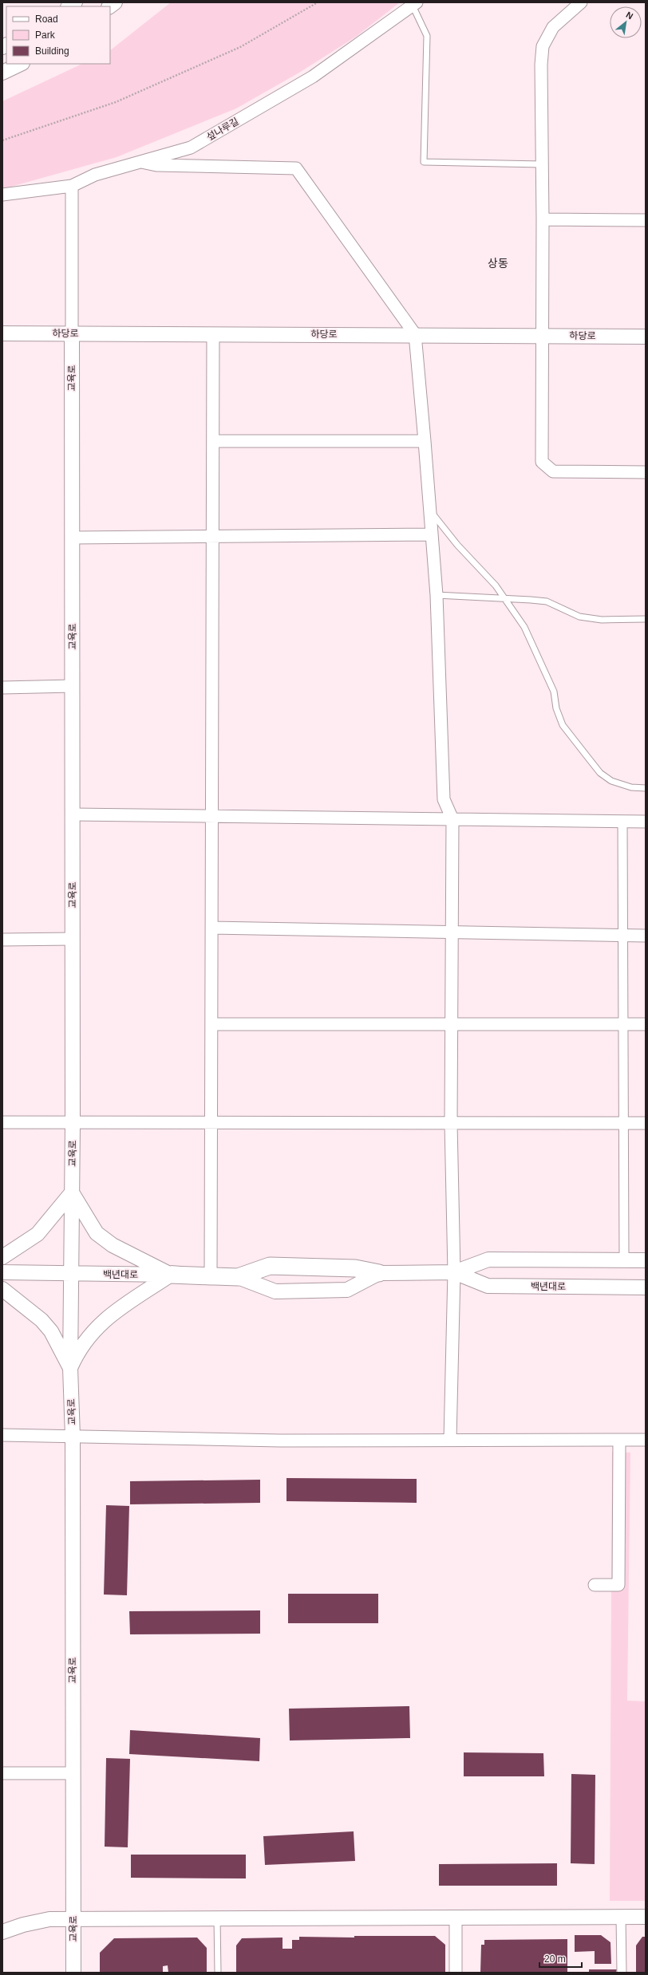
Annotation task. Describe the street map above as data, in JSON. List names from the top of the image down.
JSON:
{
  "streets": {
    "main road": ["백년대로"],
    "street": ["섶나루길", "하당로", "교육로"]
  },
  "crossings": [
    ["하당로", "교육로"],
    ["교육로", "백년대로"]
  ],
  "districts": ["상동"],
  "legend": ["Road", "Park", "Building"],
  "scale_bar": "20 m",
  "north": "top right"
}
